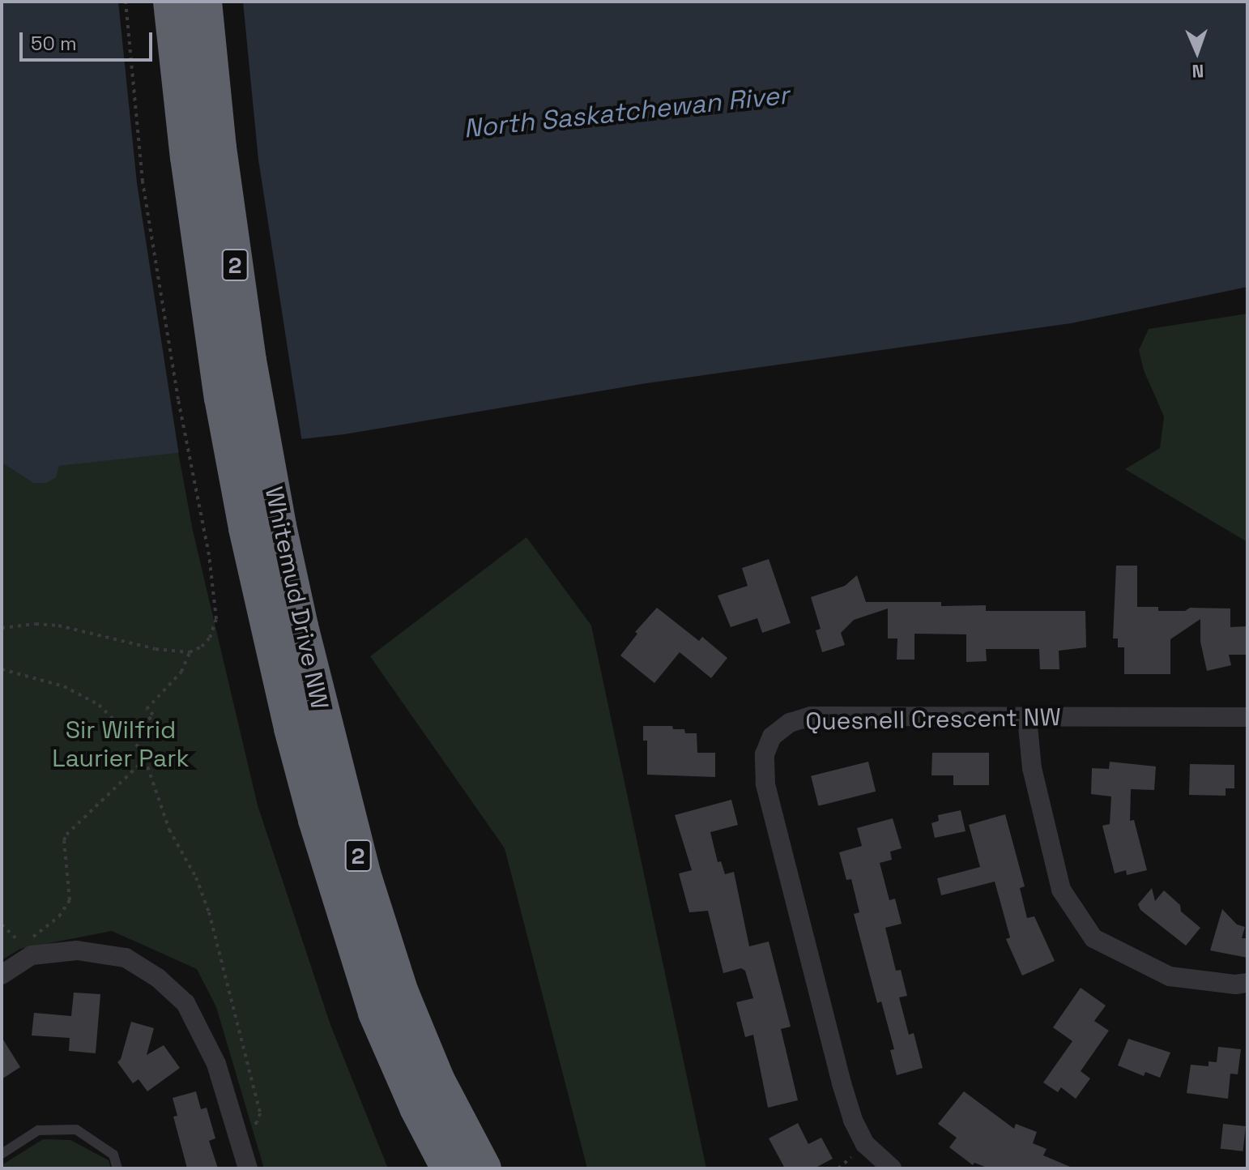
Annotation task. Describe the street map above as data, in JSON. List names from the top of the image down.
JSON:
{
  "streets": {
    "highway": ["2", "Whitemud Drive NW"],
    "street": ["Quesnell Crescent NW"]
  },
  "water": ["North Saskatchewan River"],
  "parks": ["Sir Wilfrid Laurier Park"],
  "scale_bar": "50 m",
  "north": "bottom"
}
